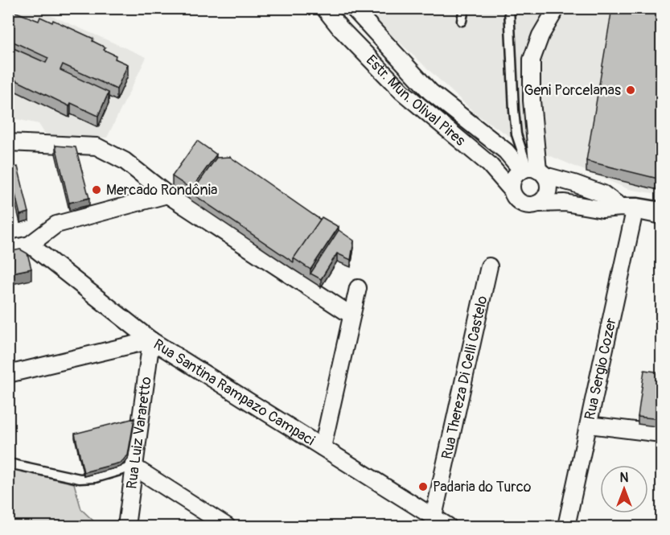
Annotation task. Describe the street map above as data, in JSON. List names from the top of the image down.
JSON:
{
  "streets": {
    "street": [
      "Estr. Mun. Olival Pires",
      "Rua Sergio Cozer",
      "Rua Thereza Di Celli Castelo",
      "Rua Santina Rampazo Campaci",
      "Rua Luiz Vararetto"
    ]
  },
  "crossings": [
    ["Estr. Mun. Olival Pires", "Rua Sergio Cozer"],
    ["Rua Thereza Di Celli Castelo", "Rua Santina Rampazo Campaci"],
    ["Rua Santina Rampazo Campaci", "Rua Luiz Vararetto"]
  ],
  "places": ["Geni Porcelanas", "Mercado Rondônia", "Padaria do Turco"],
  "north": "top"
}
